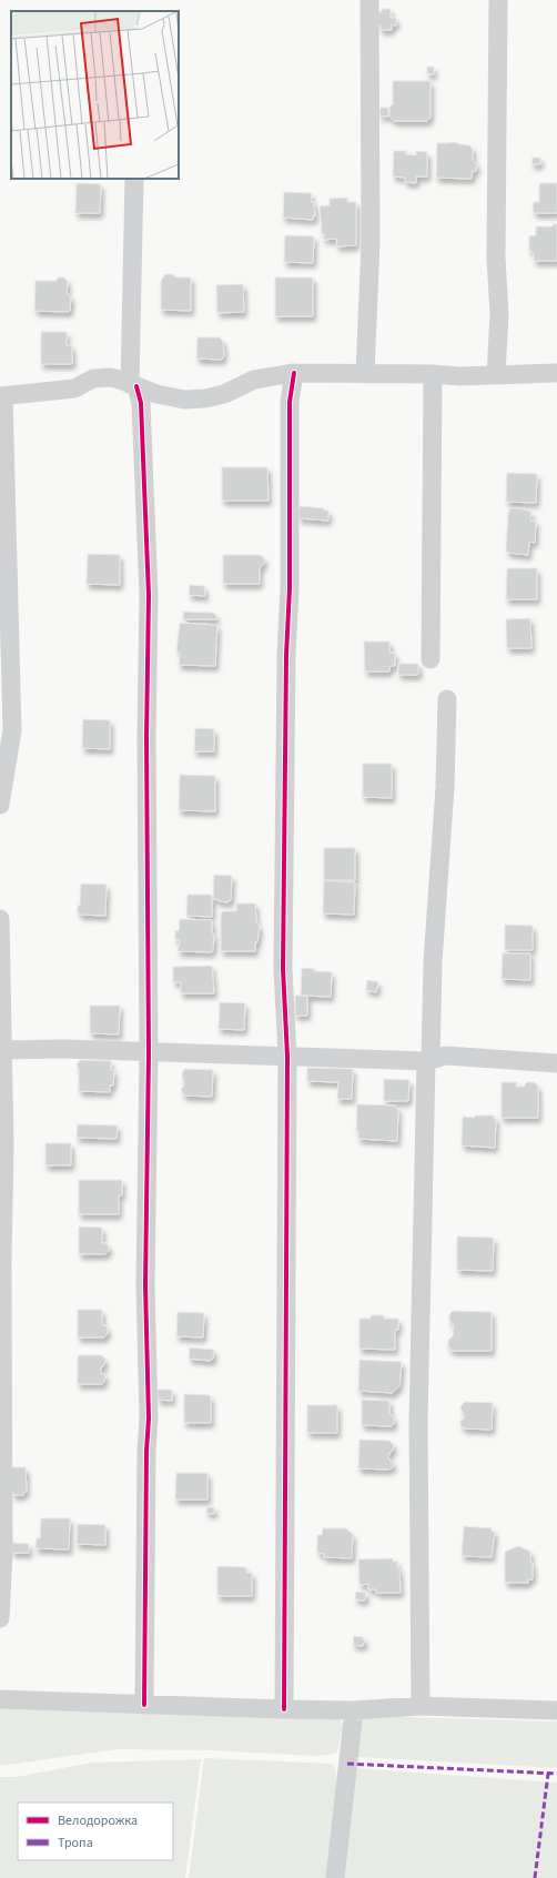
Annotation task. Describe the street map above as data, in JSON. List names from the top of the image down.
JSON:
{
  "legend": ["Велодорожка", "Тропа"]
}
